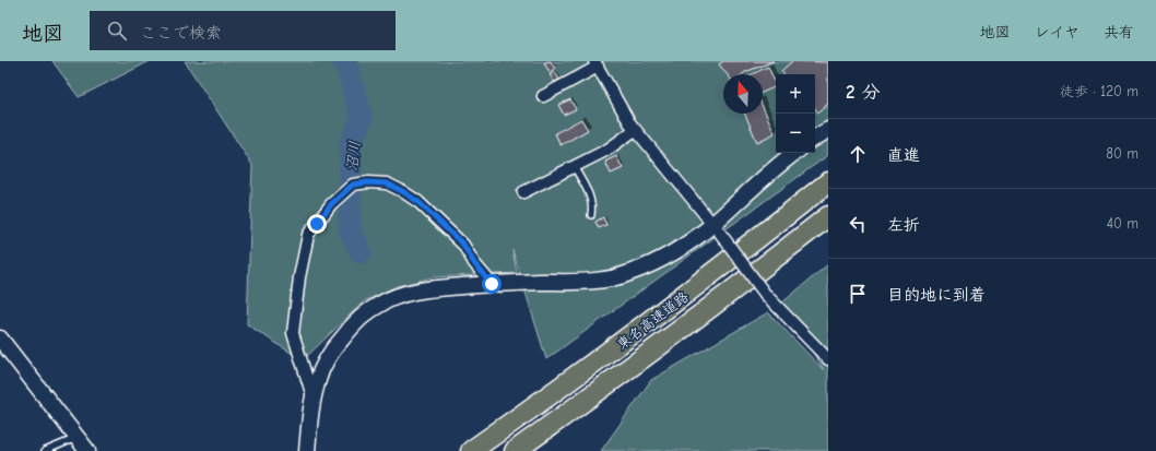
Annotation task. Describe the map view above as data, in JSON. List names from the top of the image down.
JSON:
{
  "streets": {
    "highway": ["東名高速道路"]
  },
  "water": ["沼川"],
  "north": "top",
  "page": {
    "header": "地図",
    "search": "ここで検索",
    "nav": ["地図", "レイヤ", "共有"],
    "heading": ["2 分", "徒歩 · 120 m"],
    "map_buttons": ["+", "−"],
    "list": [
      ["直進", "80 m"],
      ["左折", "40 m"],
      "目的地に到着"
    ]
  }
}
